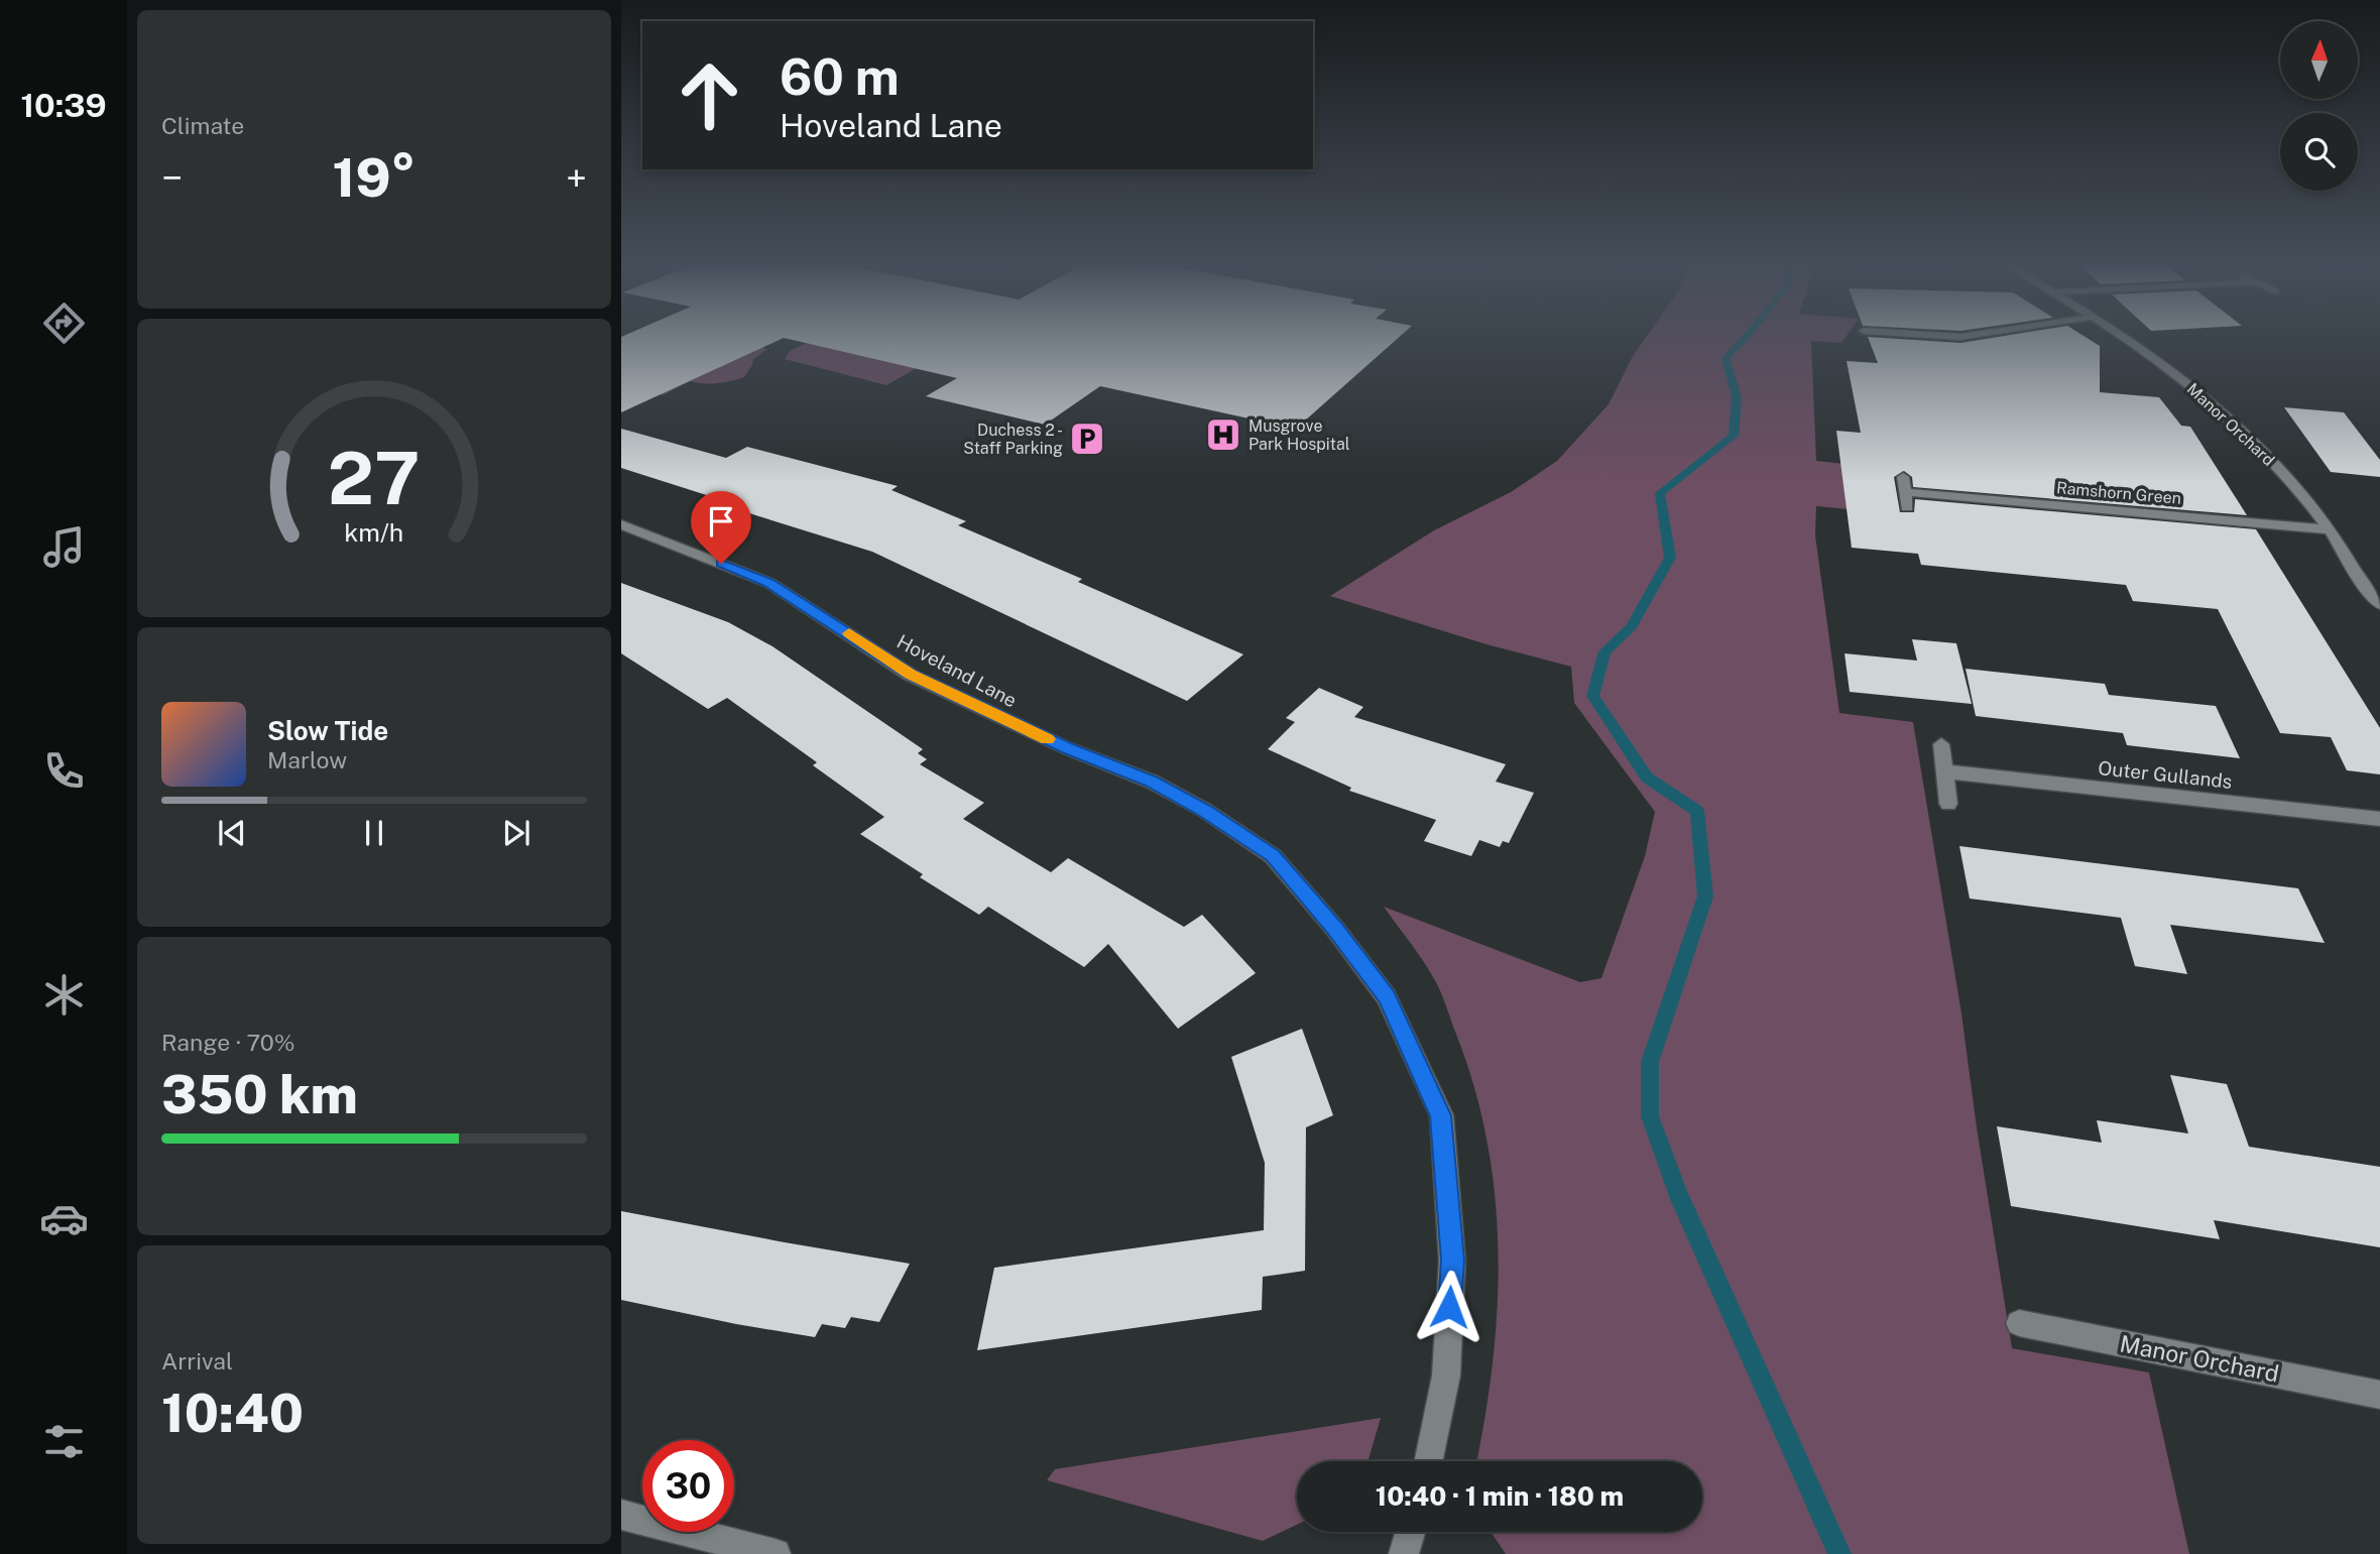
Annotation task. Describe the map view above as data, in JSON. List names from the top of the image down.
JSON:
{
  "streets": {
    "street": [
      "Manor Orchard",
      "Ramshorn Green",
      "Hoveland Lane",
      "Outer Gullands"
    ]
  },
  "crossings": [
    ["Manor Orchard", "Ramshorn Green"]
  ],
  "places": {
    "hospital": ["Musgrove Park Hospital"],
    "parking": ["Duchess 2 - Staff Parking"]
  },
  "north": "top",
  "page": {
    "tabs": "10:39",
    "tile": [
      "Climate",
      ["Range · 70%", "350 km"],
      ["Arrival", "10:40"]
    ],
    "turn": ["60 m", "Hoveland Lane"],
    "heat": ["−", "19°", "+"],
    "song": ["Slow Tide", "Marlow"],
    "limit": "30",
    "trip": "10:40 · 1 min · 180 m",
    "gauge": ["27", "km/h"]
  }
}
